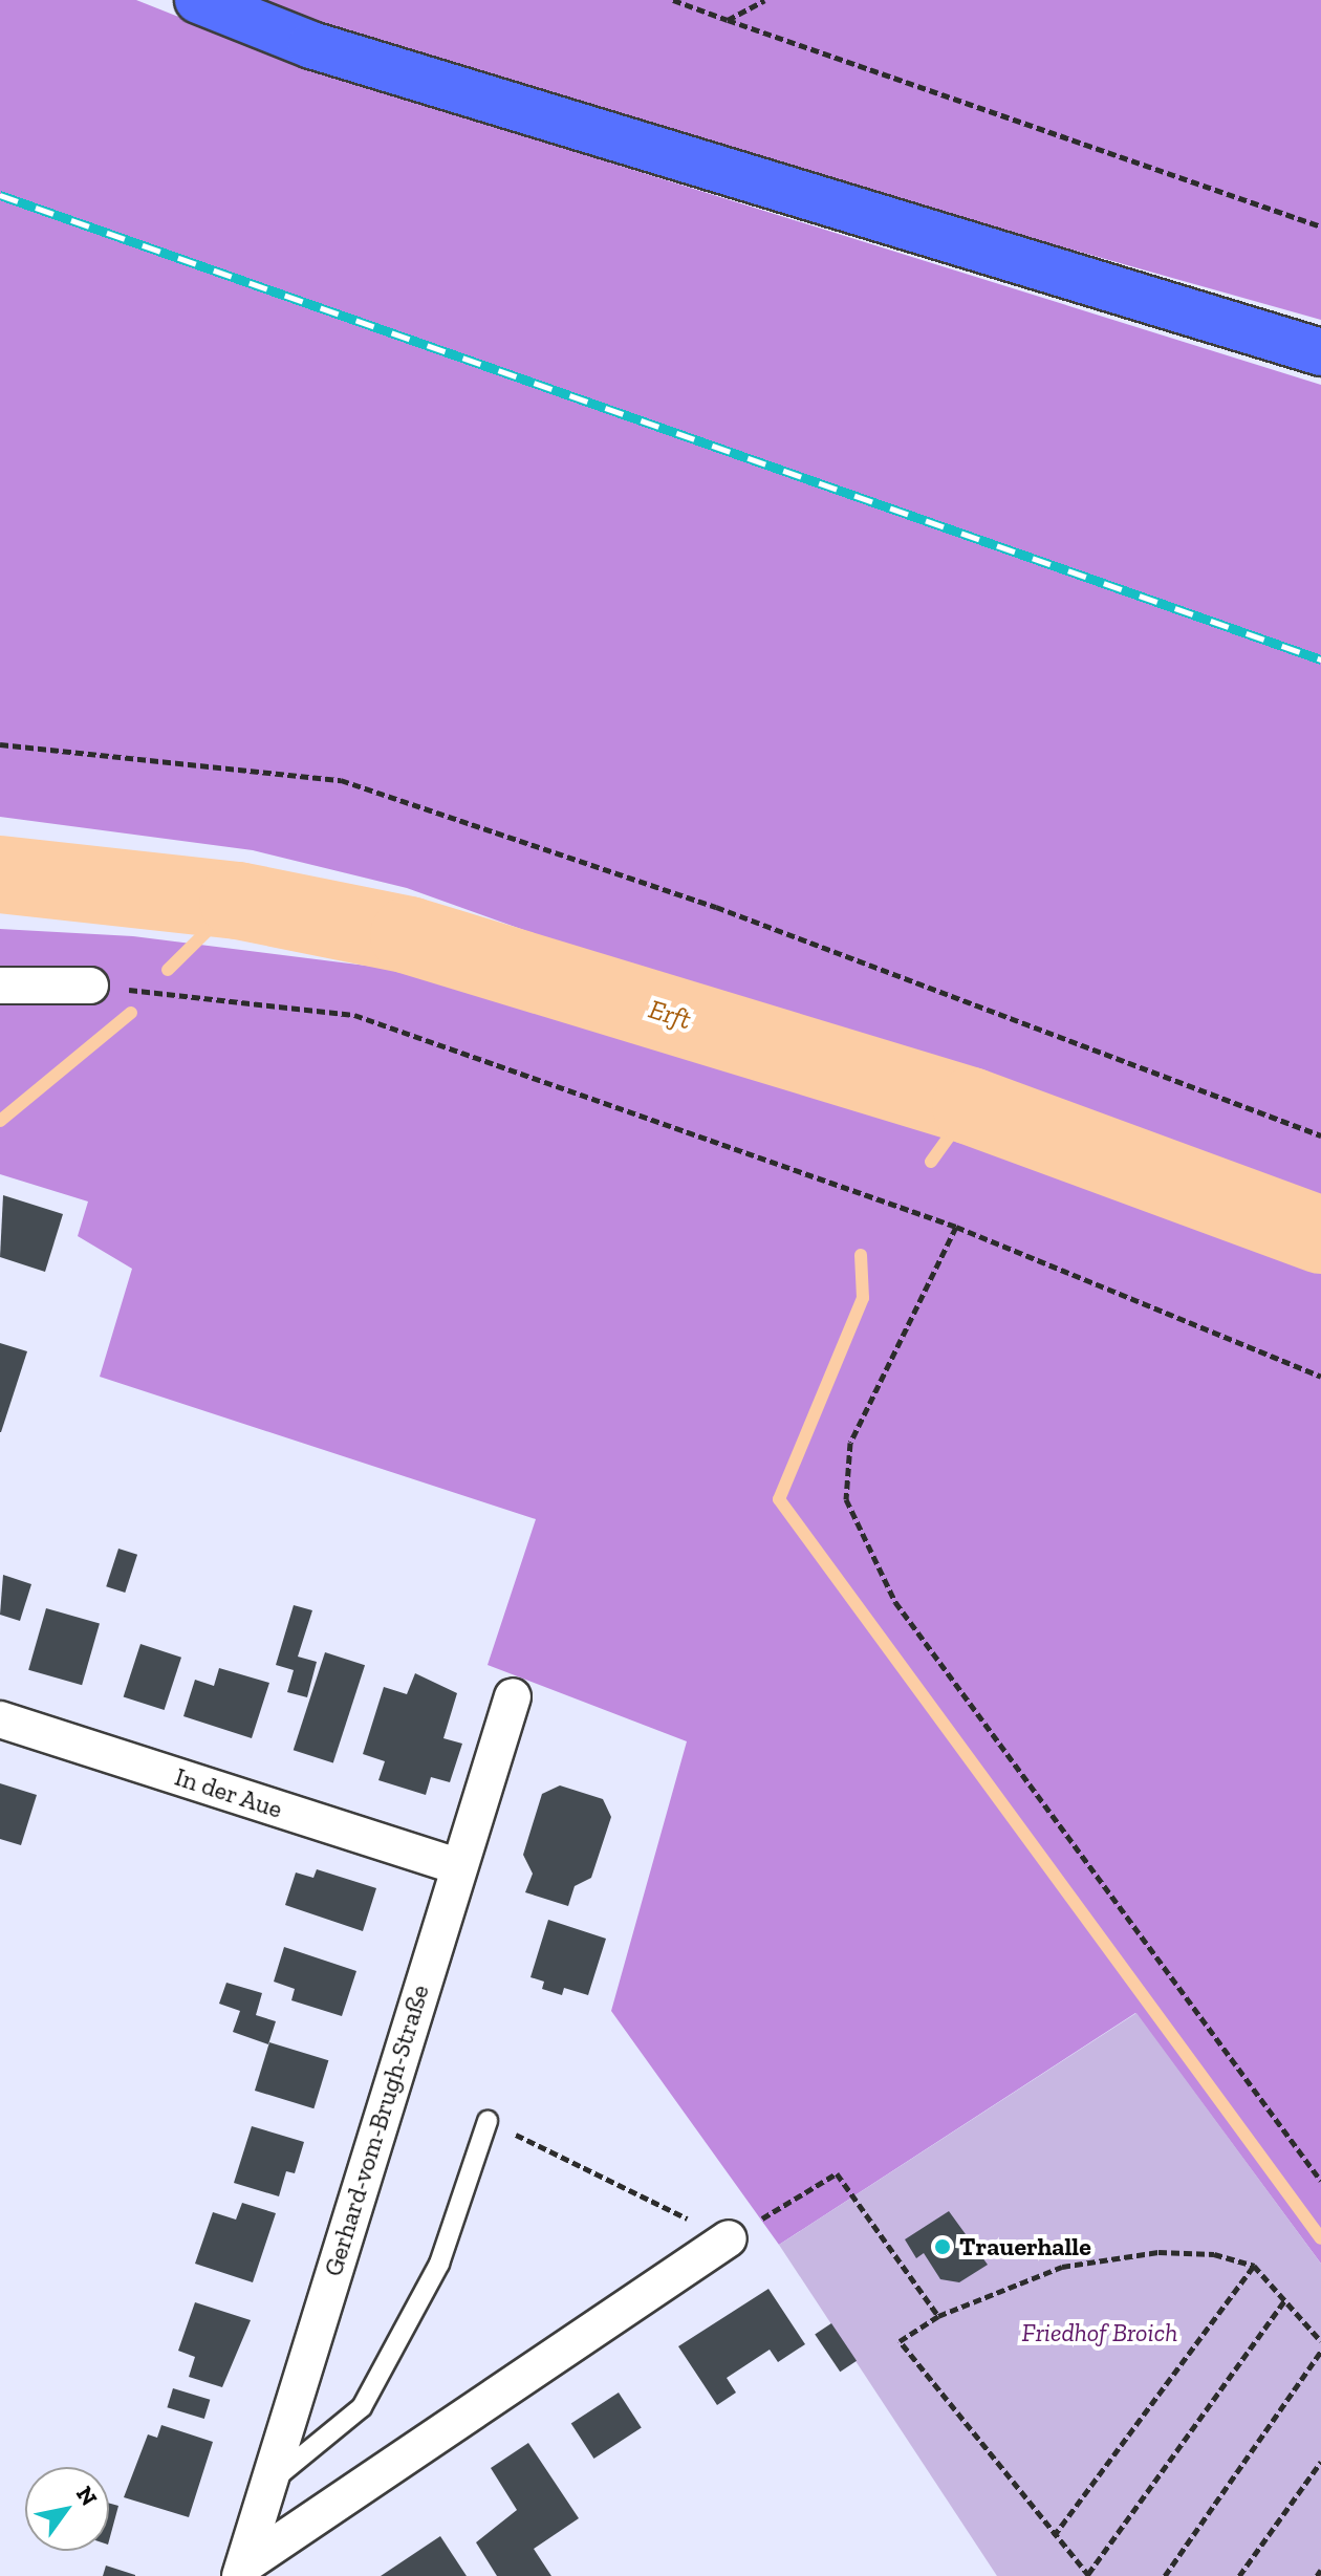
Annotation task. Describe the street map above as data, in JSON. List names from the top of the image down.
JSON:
{
  "streets": {
    "street": ["In der Aue", "Gerhard-vom-Brugh-Straße"]
  },
  "crossings": [
    ["In der Aue", "Gerhard-vom-Brugh-Straße"]
  ],
  "water": ["Erft"],
  "parks": ["Friedhof Broich"],
  "places": ["Trauerhalle"],
  "north": "top right"
}
